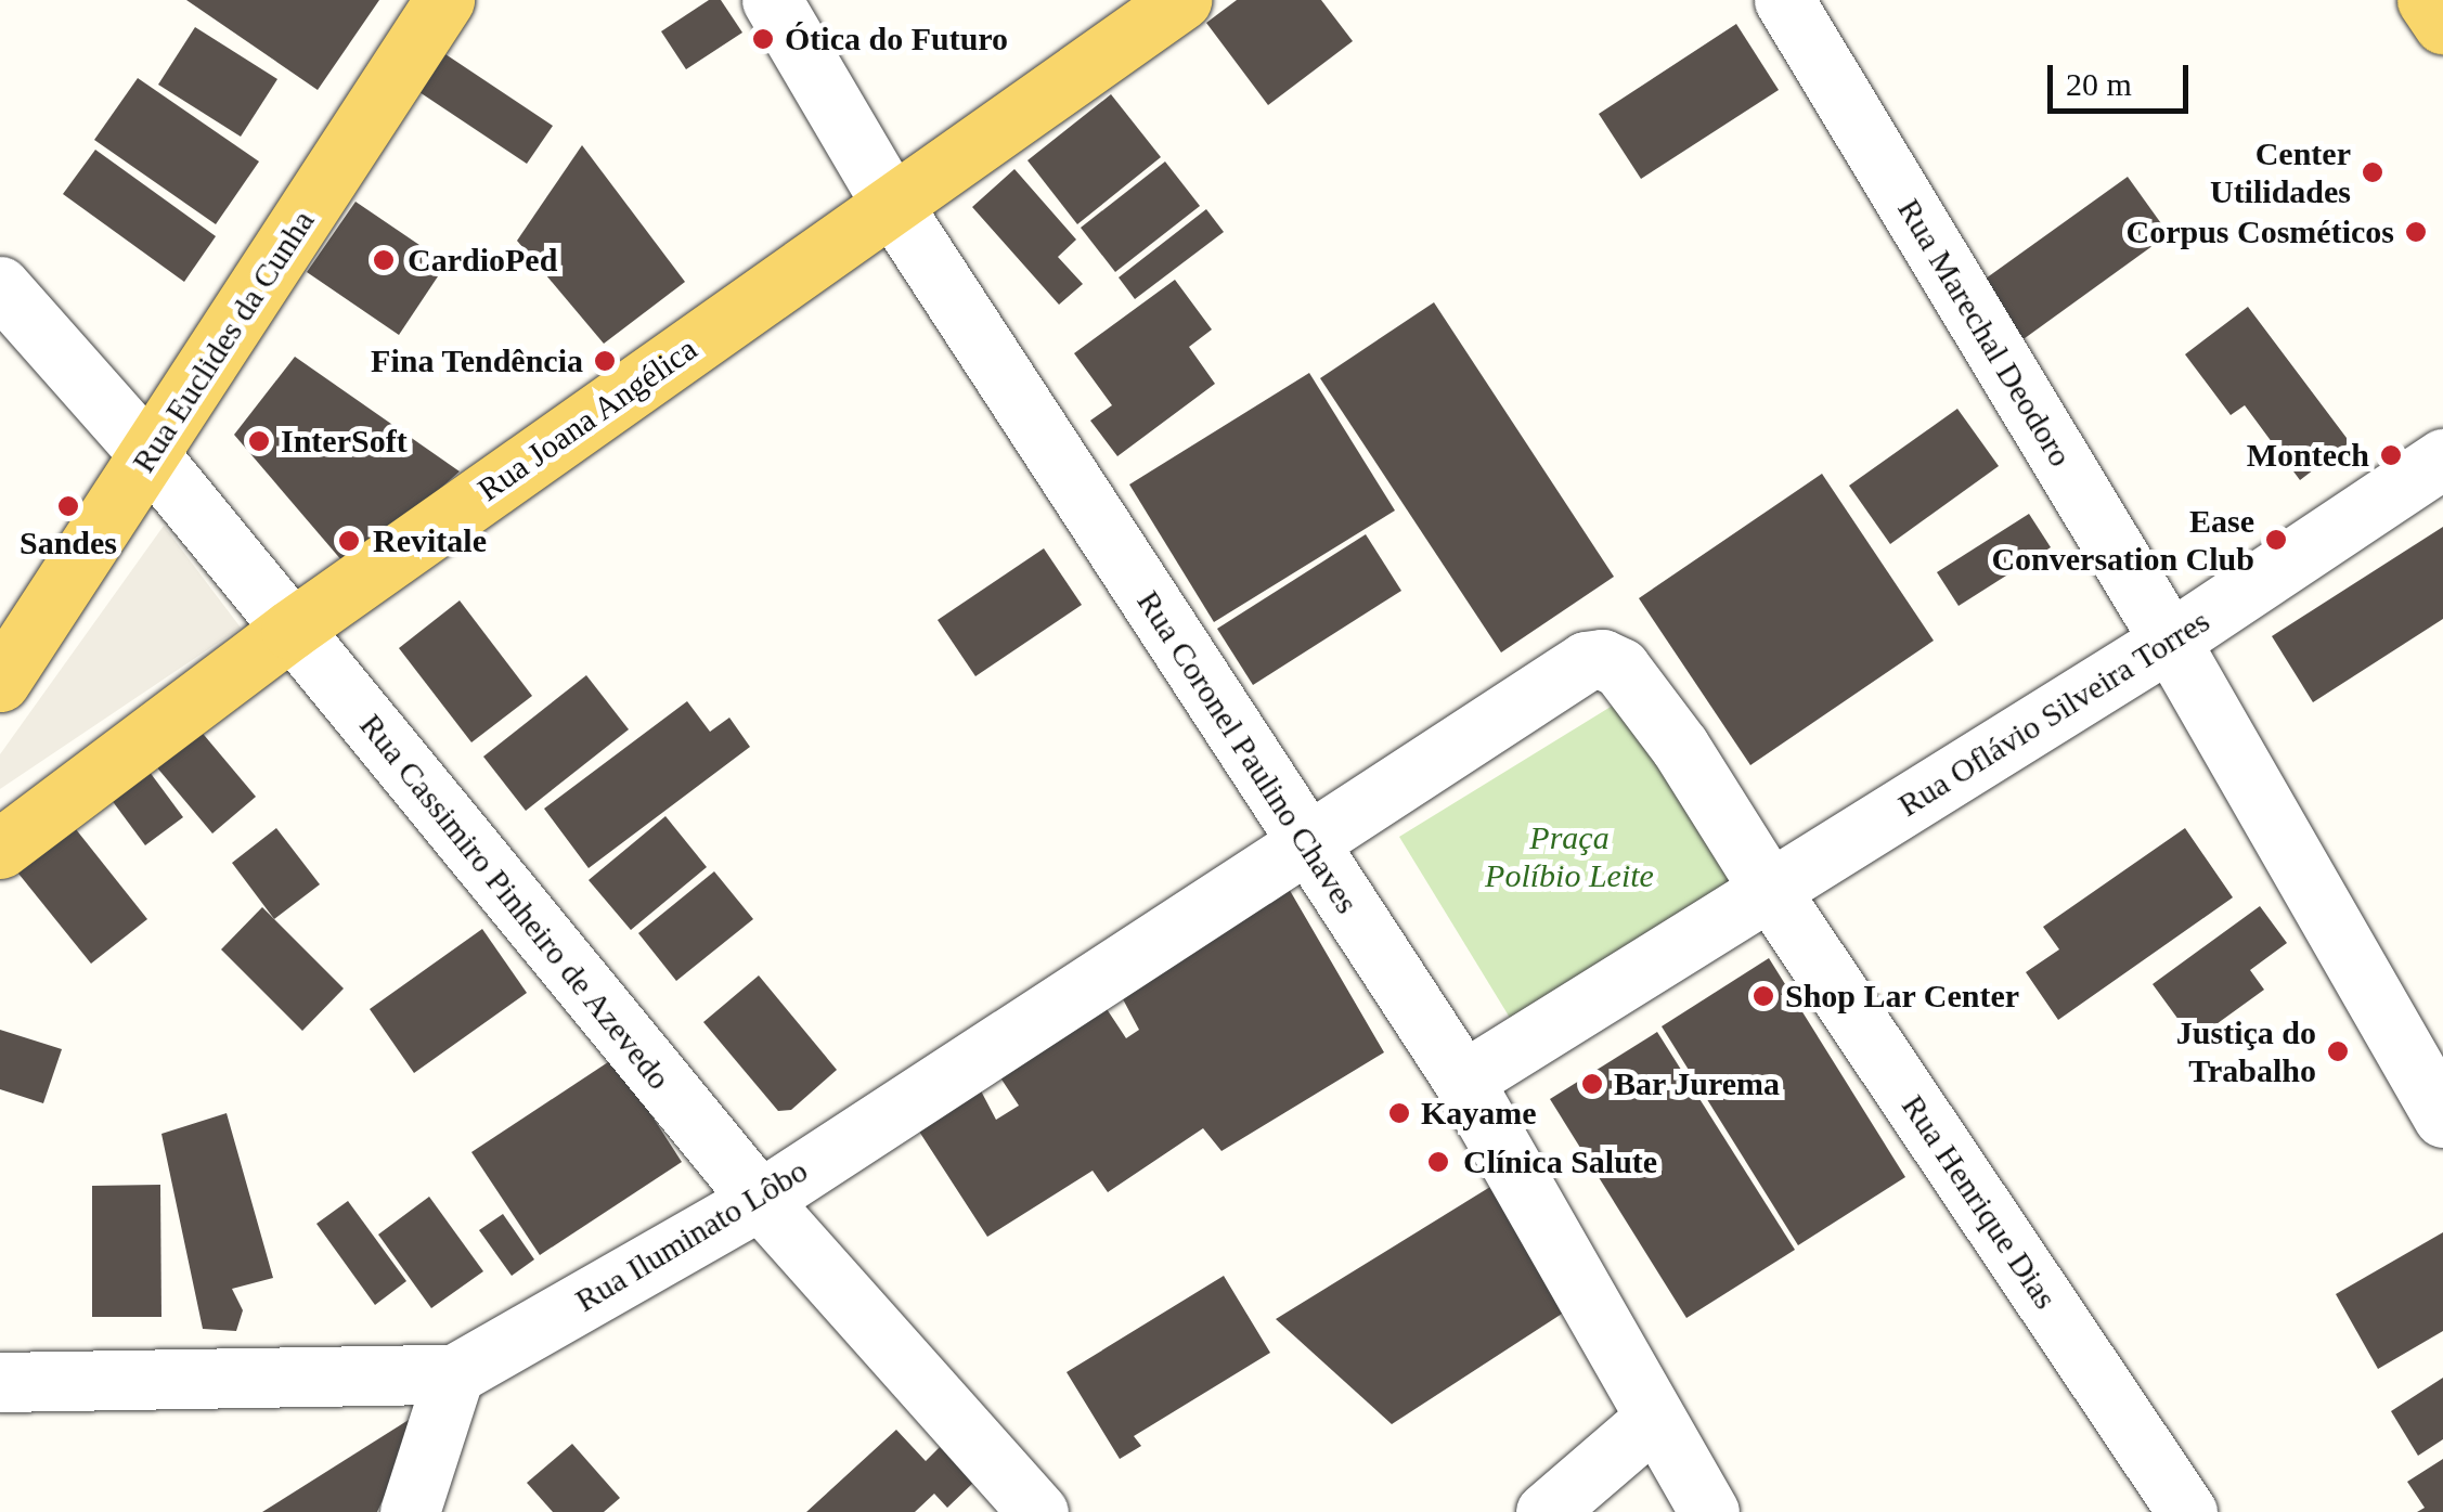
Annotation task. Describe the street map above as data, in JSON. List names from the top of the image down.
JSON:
{
  "streets": {
    "main road": ["Rua Euclides da Cunha", "Rua Joana Angélica"],
    "street": [
      "Rua Marechal Deodoro",
      "Rua Oflávio Silveira Torres",
      "Rua Coronel Paulino Chaves",
      "Rua Cassimiro Pinheiro de Azevedo",
      "Rua Henrique Dias",
      "Rua Iluminato Lôbo"
    ]
  },
  "crossings": [
    ["Rua Marechal Deodoro", "Rua Oflávio Silveira Torres"],
    ["Rua Euclides da Cunha", "Rua Cassimiro Pinheiro de Azevedo"],
    ["Rua Joana Angélica", "Rua Coronel Paulino Chaves"],
    ["Rua Joana Angélica", "Rua Cassimiro Pinheiro de Azevedo"],
    ["Rua Oflávio Silveira Torres", "Rua Henrique Dias"],
    ["Rua Coronel Paulino Chaves", "Rua Iluminato Lôbo"],
    ["Rua Cassimiro Pinheiro de Azevedo", "Rua Iluminato Lôbo"]
  ],
  "parks": ["Praça Políbio Leite"],
  "places": [
    "Ótica do Futuro",
    "Center Utilidades",
    "Corpus Cosméticos",
    "CardioPed",
    "Fina Tendência",
    "InterSoft",
    "Montech",
    "Sandes",
    "Ease Conversation Club",
    "Revitale",
    "Shop Lar Center",
    "Justiça do Trabalho",
    "Bar Jurema",
    "Kayame",
    "Clínica Salute"
  ],
  "scale_bar": "20 m"
}
